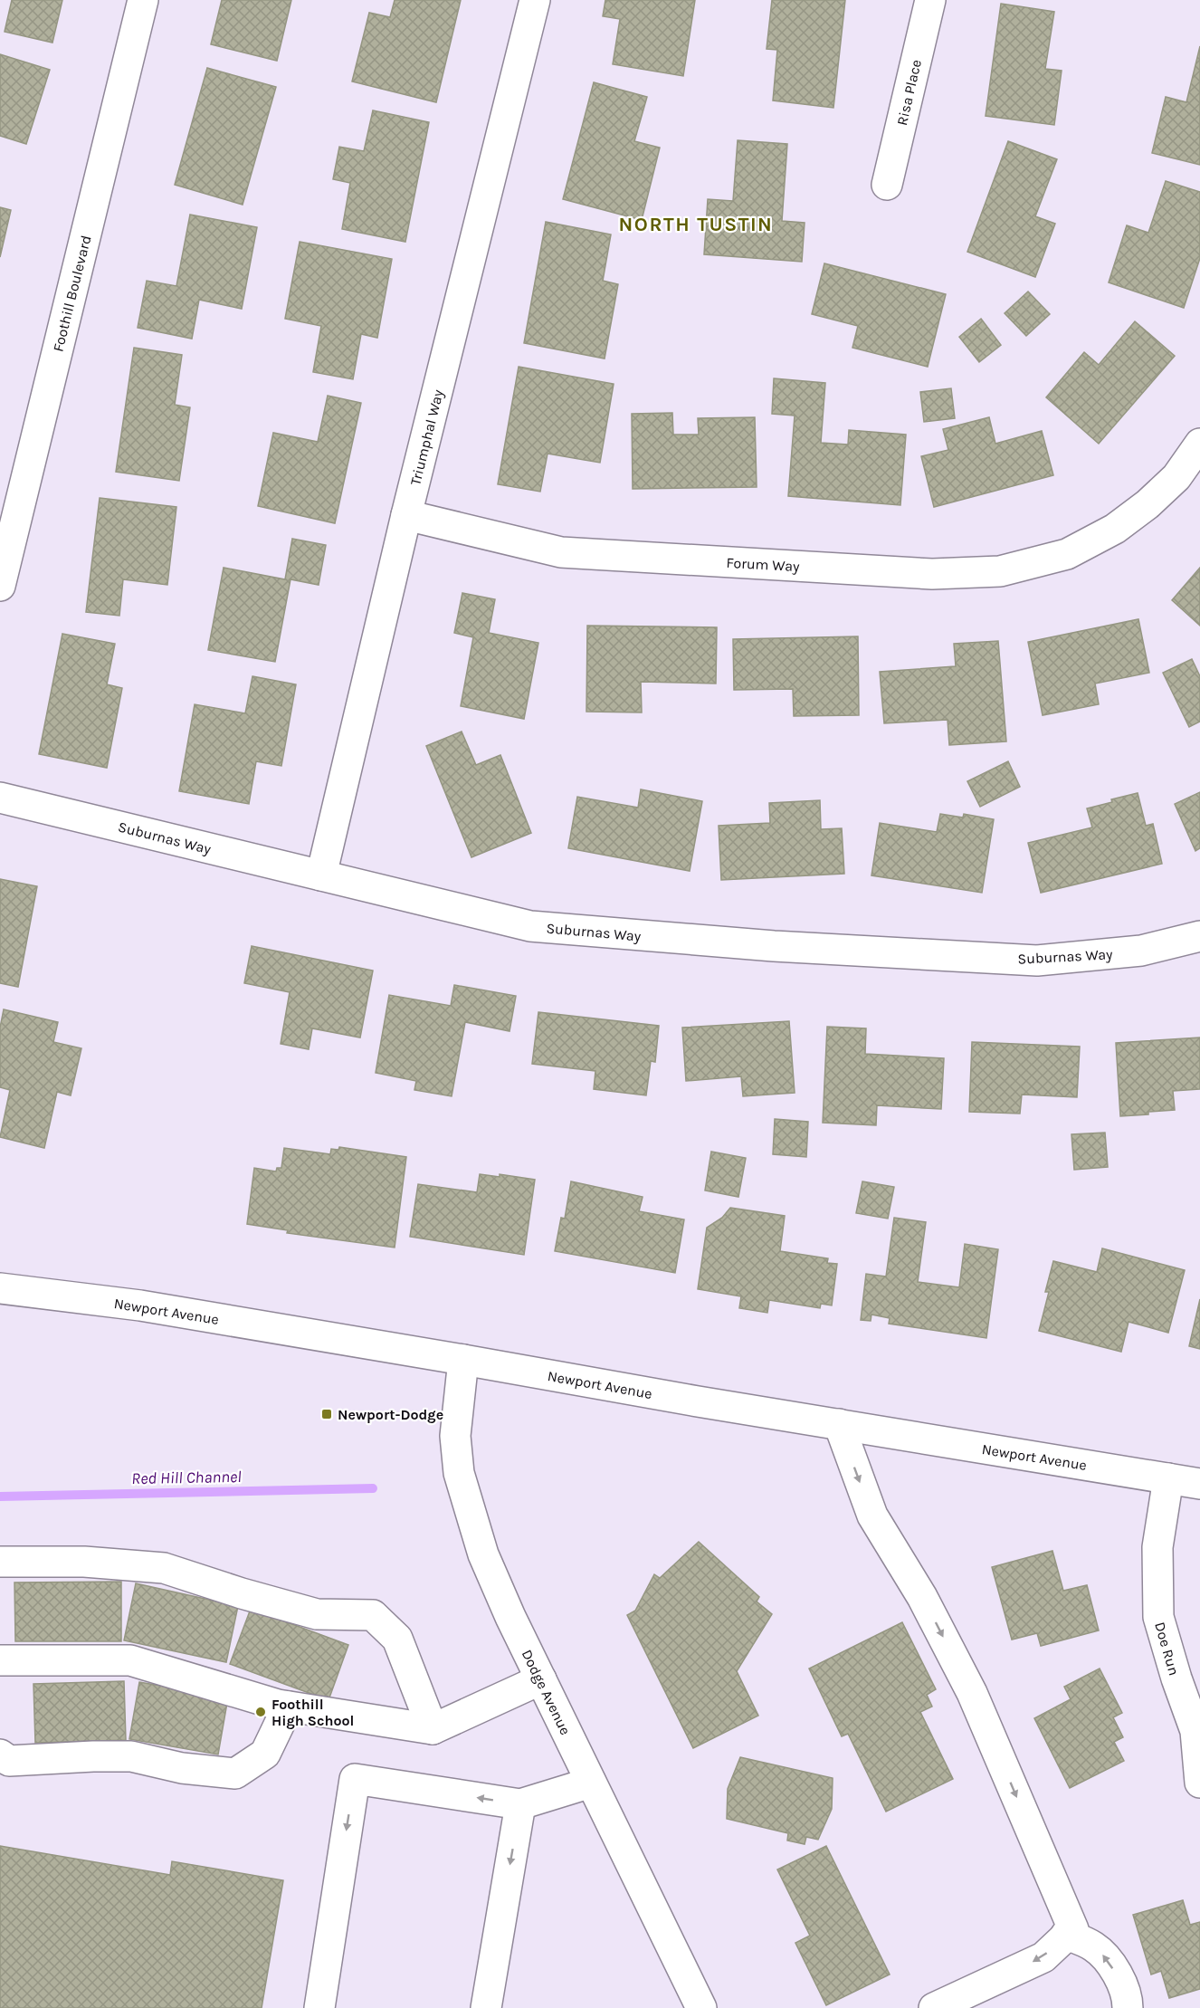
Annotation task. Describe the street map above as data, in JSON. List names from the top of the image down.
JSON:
{
  "streets": {
    "street": [
      "Risa Place",
      "Foothill Boulevard",
      "Triumphal Way",
      "Forum Way",
      "Suburnas Way",
      "Newport Avenue",
      "Doe Run",
      "Dodge Avenue"
    ]
  },
  "crossings": [
    ["Triumphal Way", "Forum Way"],
    ["Triumphal Way", "Suburnas Way"],
    ["Newport Avenue", "Doe Run"],
    ["Newport Avenue", "Dodge Avenue"]
  ],
  "districts": ["NORTH TUSTIN"],
  "water": ["Red Hill Channel"],
  "places": {
    "transit": ["Newport-Dodge"],
    "other": ["Foothill High School"]
  }
}
